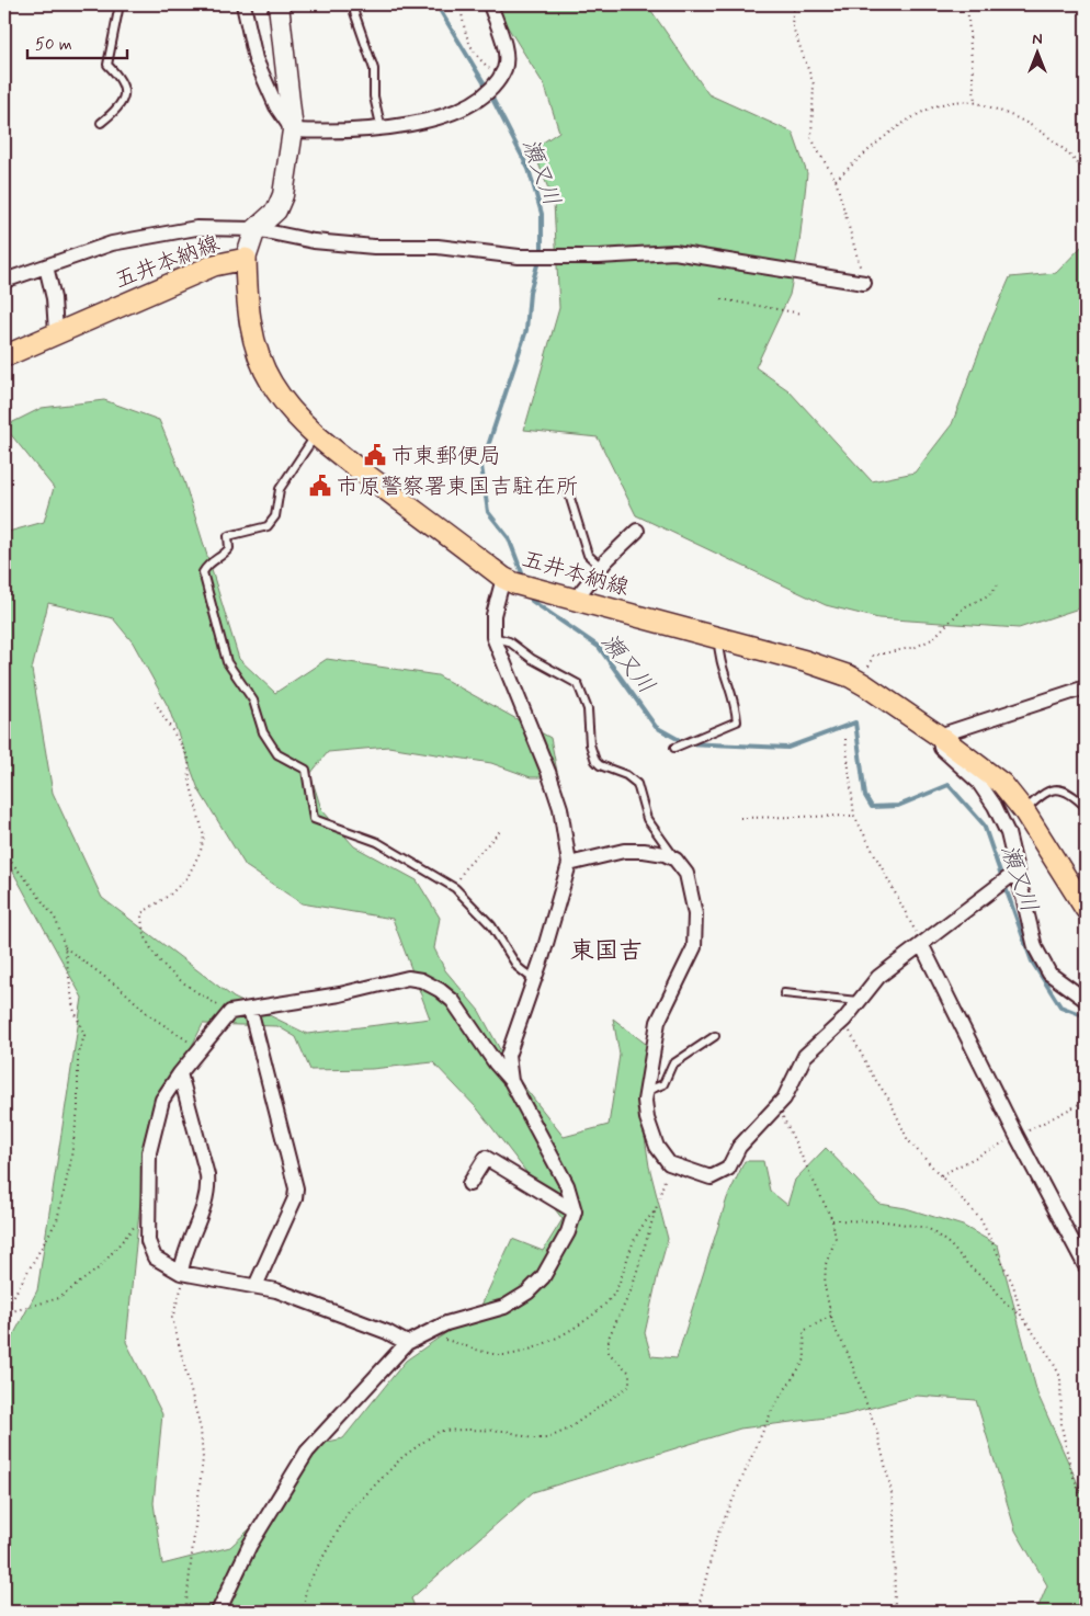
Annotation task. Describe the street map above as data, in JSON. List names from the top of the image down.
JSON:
{
  "streets": {
    "main road": ["五井本納線"]
  },
  "districts": ["東国吉"],
  "water": ["瀬又川"],
  "places": {
    "public building": ["市東郵便局", "市原警察署東国吉駐在所"]
  },
  "scale_bar": "50 m",
  "north": "top"
}
